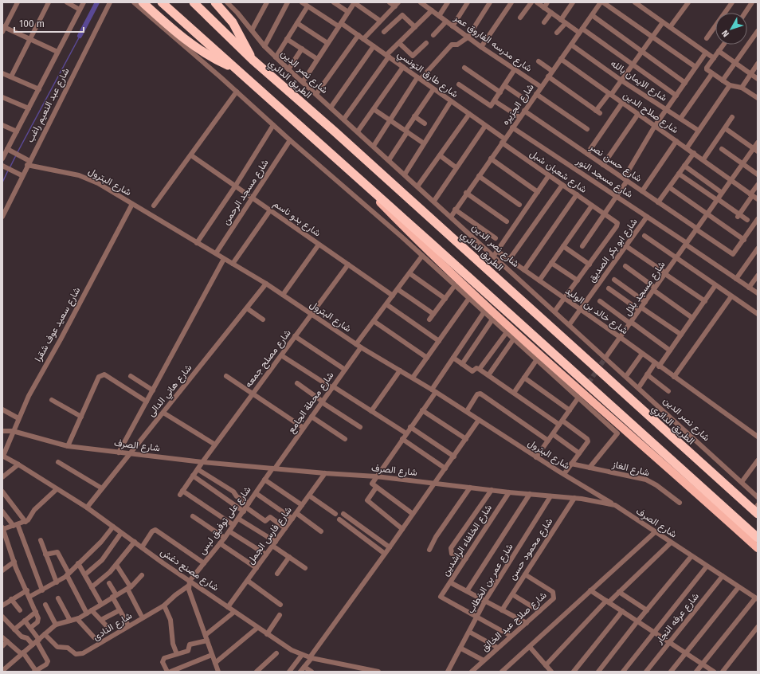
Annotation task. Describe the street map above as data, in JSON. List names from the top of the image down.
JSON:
{
  "streets": {
    "highway": ["الطريق الدائري"],
    "street": [
      "شارع مدرسه الفاروق عمر",
      "شارع نصر الدين",
      "شارع طارق التونسي",
      "شارع الايمان بالله",
      "شارع الجزيره",
      "شارع عبد النعيم راغب",
      "شارع صلاح الدين",
      "شارع حسن نصر",
      "شارع شعبان شبل",
      "شارع مسجد النور",
      "شارع البترول",
      "شارع مسجد الرحمن",
      "شارع بدو ناسم",
      "شارع ابو بكر الصديق",
      "شارع مسجد بلال",
      "شارع خالد بن الوليد",
      "شارع سعيد عوف شقرا",
      "شارع مصلح جمعه",
      "شارع هاني الدالى",
      "شارع محطة الجامع",
      "شارع الصرف",
      "شارع الغاز",
      "شارع على توفيق لبس",
      "شارع فارس الجمل",
      "شارع الخلفاء الراشدين",
      "شارع محمود حسن",
      "شارع مصنع دغش",
      "شارع عمر بن الخطاب",
      "شارع عرفه النجار",
      "شارع صلاح عبد الخالق",
      "شارع النادى"
    ]
  },
  "crossings": [
    ["شارع مدرسه الفاروق عمر", "شارع الجزيره"],
    ["شارع نصر الدين", "شارع الجزيره"],
    ["شارع نصر الدين", "شارع ابو بكر الصديق"],
    ["شارع نصر الدين", "شارع مسجد بلال"],
    ["شارع طارق التونسي", "شارع الجزيره"],
    ["شارع طارق التونسي", "شارع شعبان شبل"],
    ["شارع الايمان بالله", "شارع الجزيره"],
    ["شارع الجزيره", "شارع صلاح الدين"],
    ["شارع الجزيره", "شارع حسن نصر"],
    ["شارع الجزيره", "شارع شعبان شبل"],
    ["شارع الجزيره", "شارع مسجد النور"],
    ["شارع عبد النعيم راغب", "شارع البترول"],
    ["شارع صلاح الدين", "شارع مسجد بلال"],
    ["شارع حسن نصر", "شارع مسجد بلال"],
    ["شارع مسجد النور", "شارع ابو بكر الصديق"],
    ["شارع مسجد النور", "شارع مسجد بلال"],
    ["شارع البترول", "شارع مسجد الرحمن"],
    ["شارع البترول", "شارع سعيد عوف شقرا"],
    ["شارع البترول", "شارع مصلح جمعه"],
    ["شارع البترول", "شارع هاني الدالى"],
    ["شارع البترول", "شارع محطة الجامع"],
    ["شارع البترول", "شارع الصرف"],
    ["شارع مسجد الرحمن", "شارع بدو ناسم"],
    ["شارع بدو ناسم", "شارع مصلح جمعه"],
    ["شارع ابو بكر الصديق", "شارع خالد بن الوليد"],
    ["شارع مسجد بلال", "شارع خالد بن الوليد"],
    ["شارع سعيد عوف شقرا", "شارع الصرف"],
    ["شارع سعيد عوف شقرا", "شارع مصنع دغش"],
    ["شارع مصلح جمعه", "شارع الصرف"],
    ["شارع مصلح جمعه", "شارع على توفيق لبس"],
    ["شارع هاني الدالى", "شارع الصرف"],
    ["شارع هاني الدالى", "شارع مصنع دغش"],
    ["شارع محطة الجامع", "شارع الصرف"],
    ["شارع محطة الجامع", "شارع على توفيق لبس"],
    ["شارع الصرف", "شارع على توفيق لبس"],
    ["شارع الصرف", "شارع فارس الجمل"],
    ["شارع الصرف", "شارع الخلفاء الراشدين"],
    ["شارع الصرف", "شارع محمود حسن"],
    ["شارع الصرف", "شارع عمر بن الخطاب"],
    ["شارع الصرف", "شارع عرفه النجار"],
    ["شارع على توفيق لبس", "شارع مصنع دغش"],
    ["شارع على توفيق لبس", "شارع النادى"],
    ["شارع فارس الجمل", "شارع مصنع دغش"],
    ["شارع الخلفاء الراشدين", "شارع عمر بن الخطاب"],
    ["شارع محمود حسن", "شارع صلاح عبد الخالق"],
    ["شارع مصنع دغش", "شارع النادى"]
  ],
  "scale_bar": "100 m",
  "north": "bottom left"
}
